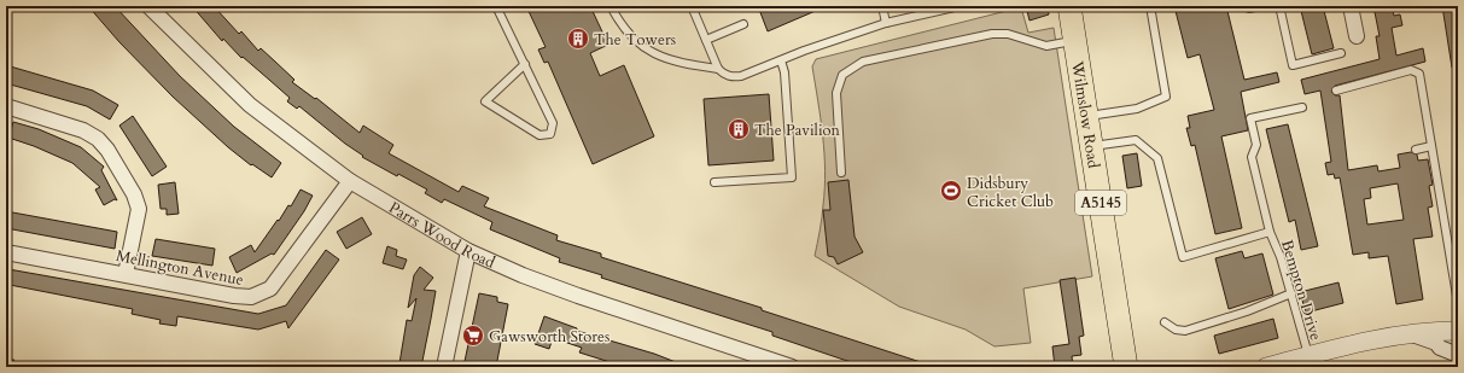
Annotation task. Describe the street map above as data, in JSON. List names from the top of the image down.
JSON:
{
  "streets": {
    "main road": ["Wilmslow Road", "A5145"],
    "street": ["Parrs Wood Road", "Mellington Avenue"],
    "lane": ["Bempton Drive"]
  },
  "crossings": [
    ["Wilmslow Road", "Bempton Drive"],
    ["Parrs Wood Road", "Mellington Avenue"]
  ],
  "places": {
    "building": ["The Towers", "The Pavilion"],
    "sports": ["Didsbury Cricket Club"],
    "supermarket": ["Gawsworth Stores"]
  }
}
